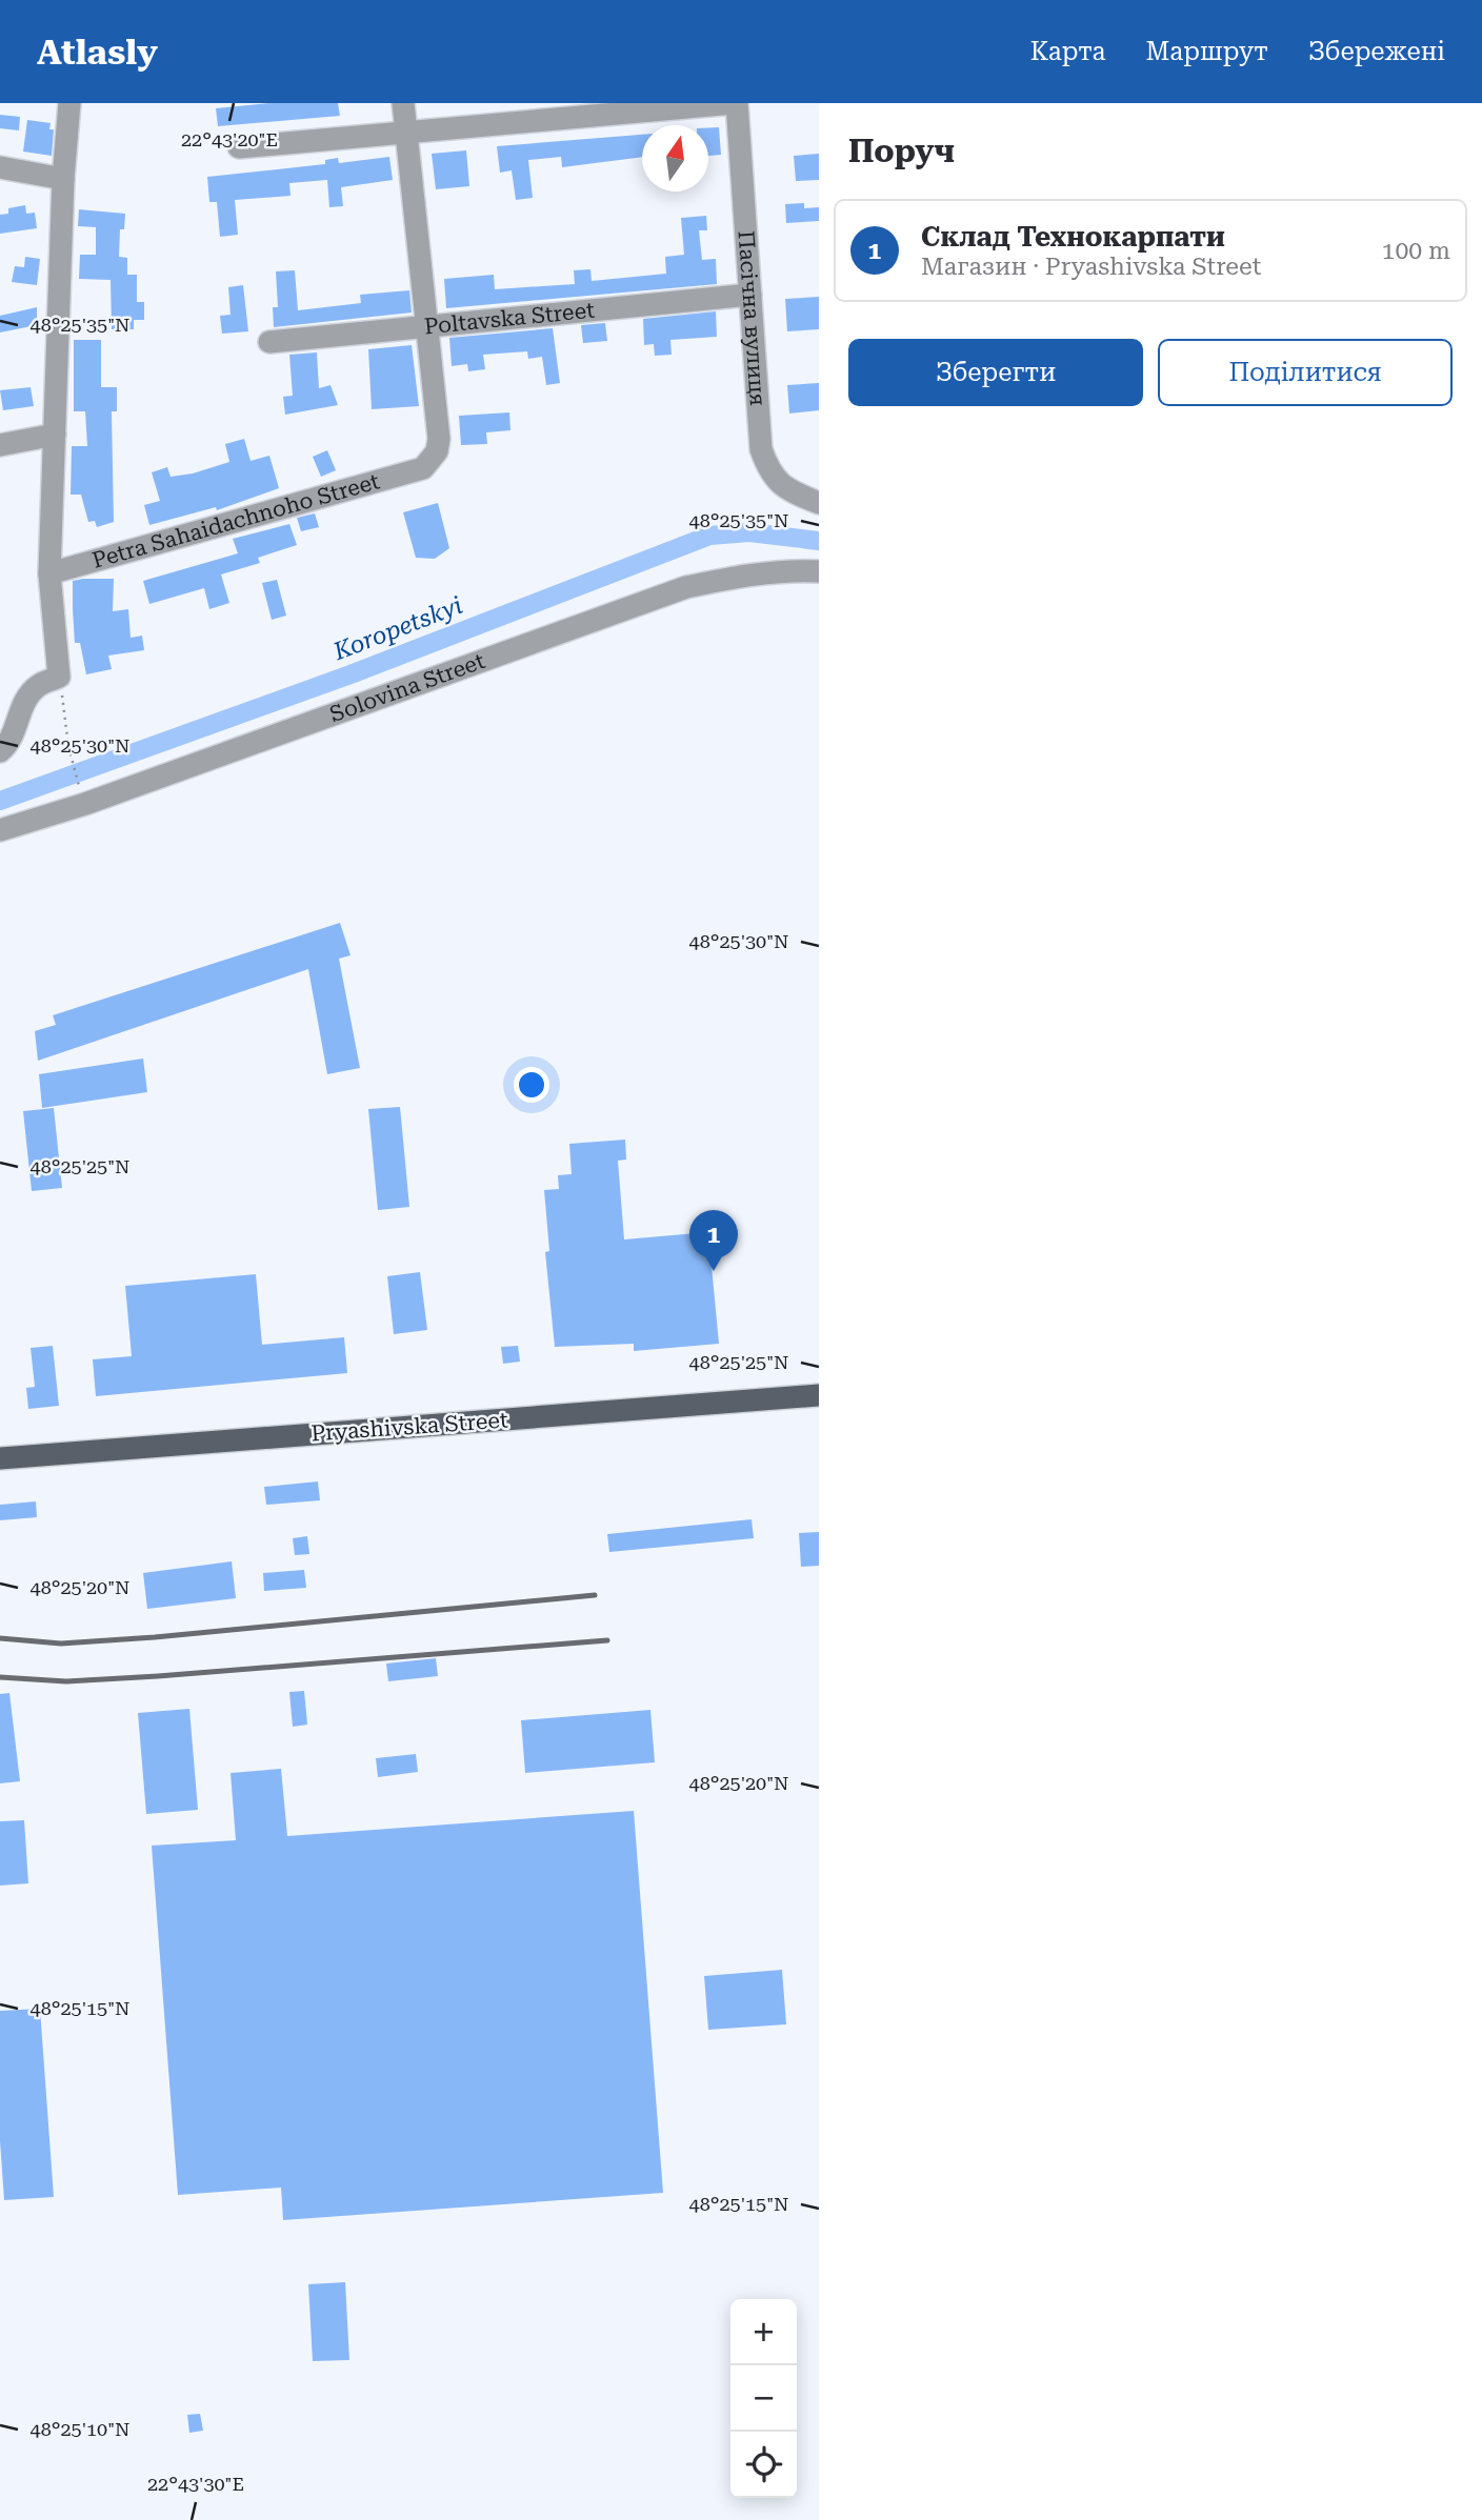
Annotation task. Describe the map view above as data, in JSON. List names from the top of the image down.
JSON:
{
  "streets": {
    "main road": ["Pryashivska Street"],
    "street": [
      "Poltavska Street",
      "Пасічна вулиця",
      "Petra Sahaidachnoho Street",
      "Solovina Street"
    ]
  },
  "crossings": [
    ["Poltavska Street", "Пасічна вулиця"],
    ["Poltavska Street", "Petra Sahaidachnoho Street"]
  ],
  "water": ["Koropetskyi"],
  "north": "top",
  "page": {
    "header": "Atlasly",
    "nav": ["Карта", "Маршрут", "Збережені"],
    "heading": "Поруч",
    "list": [
      {
        "mark": "1",
        "name": "Склад Технокарпати",
        "note": "Магазин · Pryashivska Street",
        "value": "100 m"
      }
    ],
    "buttons": ["Зберегти", "Поділитися"],
    "pins": "1",
    "map_buttons": ["+", "−"]
  },
  "coordinates": [
    "22°43'20\"E",
    "48°25'35\"N",
    "48°25'30\"N",
    "48°25'25\"N",
    "48°25'20\"N",
    "48°25'15\"N",
    "48°25'10\"N",
    "22°43'30\"E"
  ]
}
